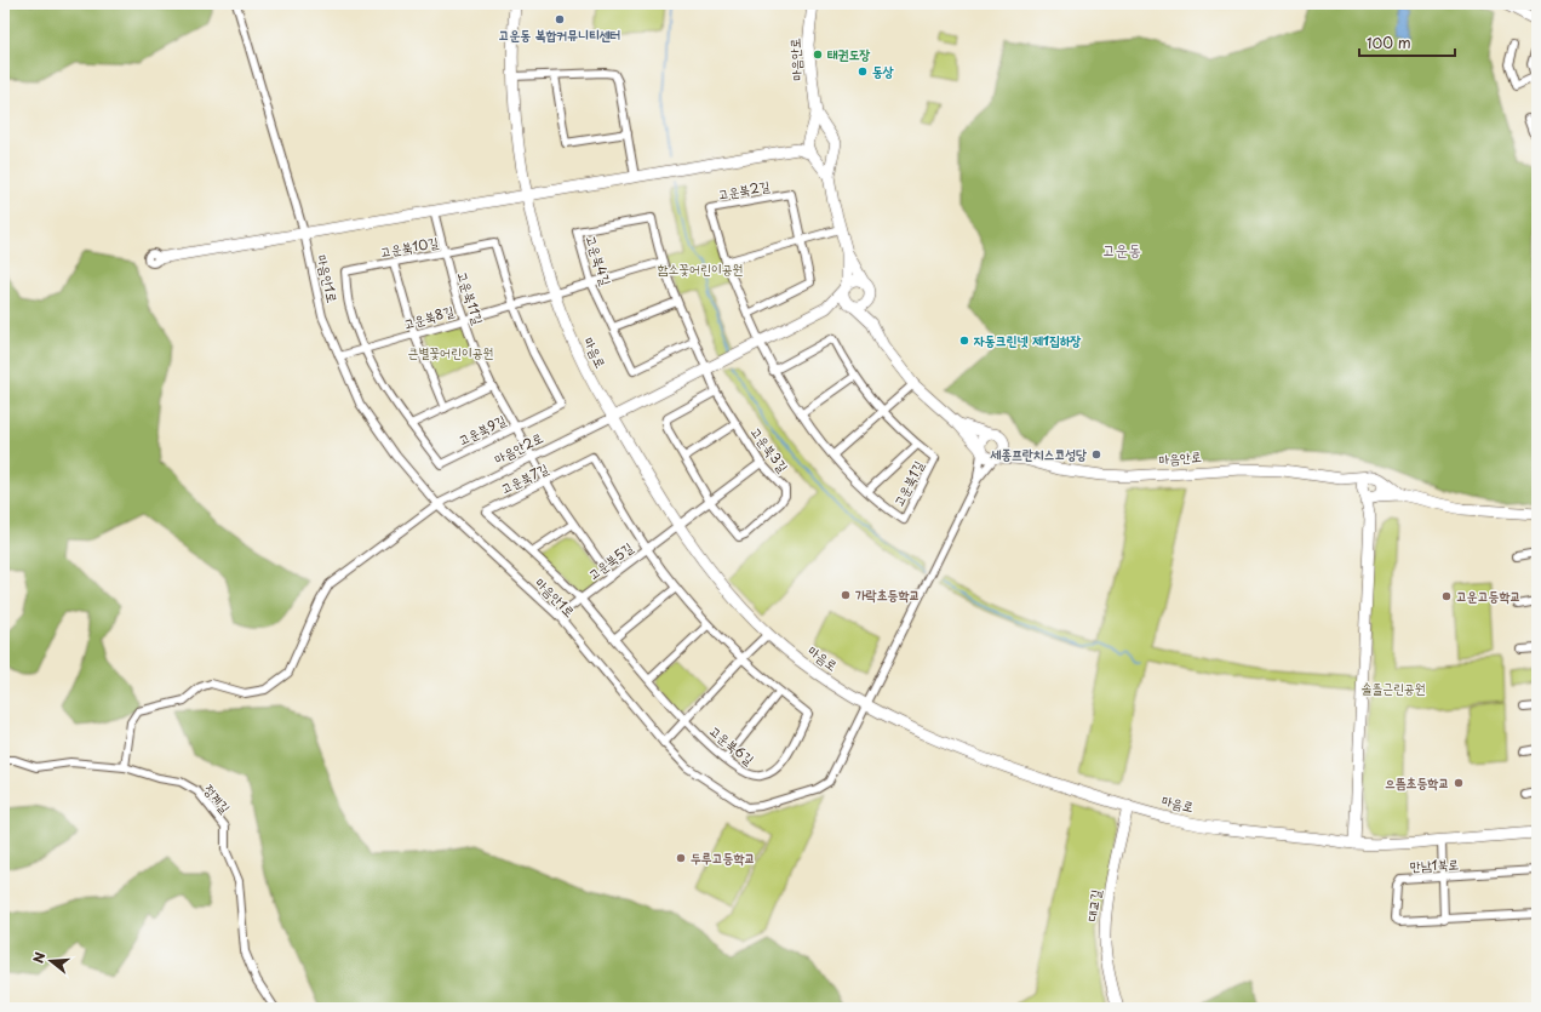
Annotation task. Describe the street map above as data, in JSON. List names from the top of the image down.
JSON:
{
  "streets": {
    "street": [
      "마음안로",
      "고운북2길",
      "고운북10길",
      "고운북4길",
      "마음안1로",
      "고운북11길",
      "고운북8길",
      "마음로",
      "고운북9길",
      "마음안2로",
      "고운북3길",
      "고운북7길",
      "고운북1길",
      "고운북5길",
      "고운북6길",
      "정계길",
      "만남1북로",
      "대교길"
    ]
  },
  "crossings": [
    ["고운북2길", "고운북1길"],
    ["고운북10길", "고운북11길"],
    ["고운북10길", "고운북8길"],
    ["고운북10길", "고운북9길"],
    ["고운북4길", "고운북8길"],
    ["고운북4길", "고운북3길"],
    ["마음안1로", "고운북8길"],
    ["마음안1로", "마음로"],
    ["마음안1로", "마음안2로"],
    ["마음안1로", "고운북5길"],
    ["고운북11길", "고운북8길"],
    ["고운북11길", "고운북9길"],
    ["고운북11길", "마음안2로"],
    ["고운북11길", "고운북7길"],
    ["고운북11길", "고운북5길"],
    ["고운북8길", "마음로"],
    ["고운북8길", "고운북9길"],
    ["마음로", "마음안2로"],
    ["마음로", "고운북5길"],
    ["마음로", "대교길"],
    ["마음안2로", "정계길"],
    ["고운북3길", "고운북5길"],
    ["고운북7길", "고운북5길"],
    ["고운북7길", "고운북6길"],
    ["고운북5길", "고운북6길"]
  ],
  "districts": ["고운동"],
  "parks": ["함소꽃어린이공원", "큰별꽃어린이공원", "솔뜰근린공원"],
  "places": [
    "고운동 복합커뮤니티센터",
    "태권도장",
    "동상",
    "자동크린넷 제1집하장",
    "세종프란치스코성당",
    "가락초등학교",
    "고운고등학교",
    "으뜸초등학교",
    "두루고등학교"
  ],
  "scale_bar": "100 m",
  "north": "left"
}
